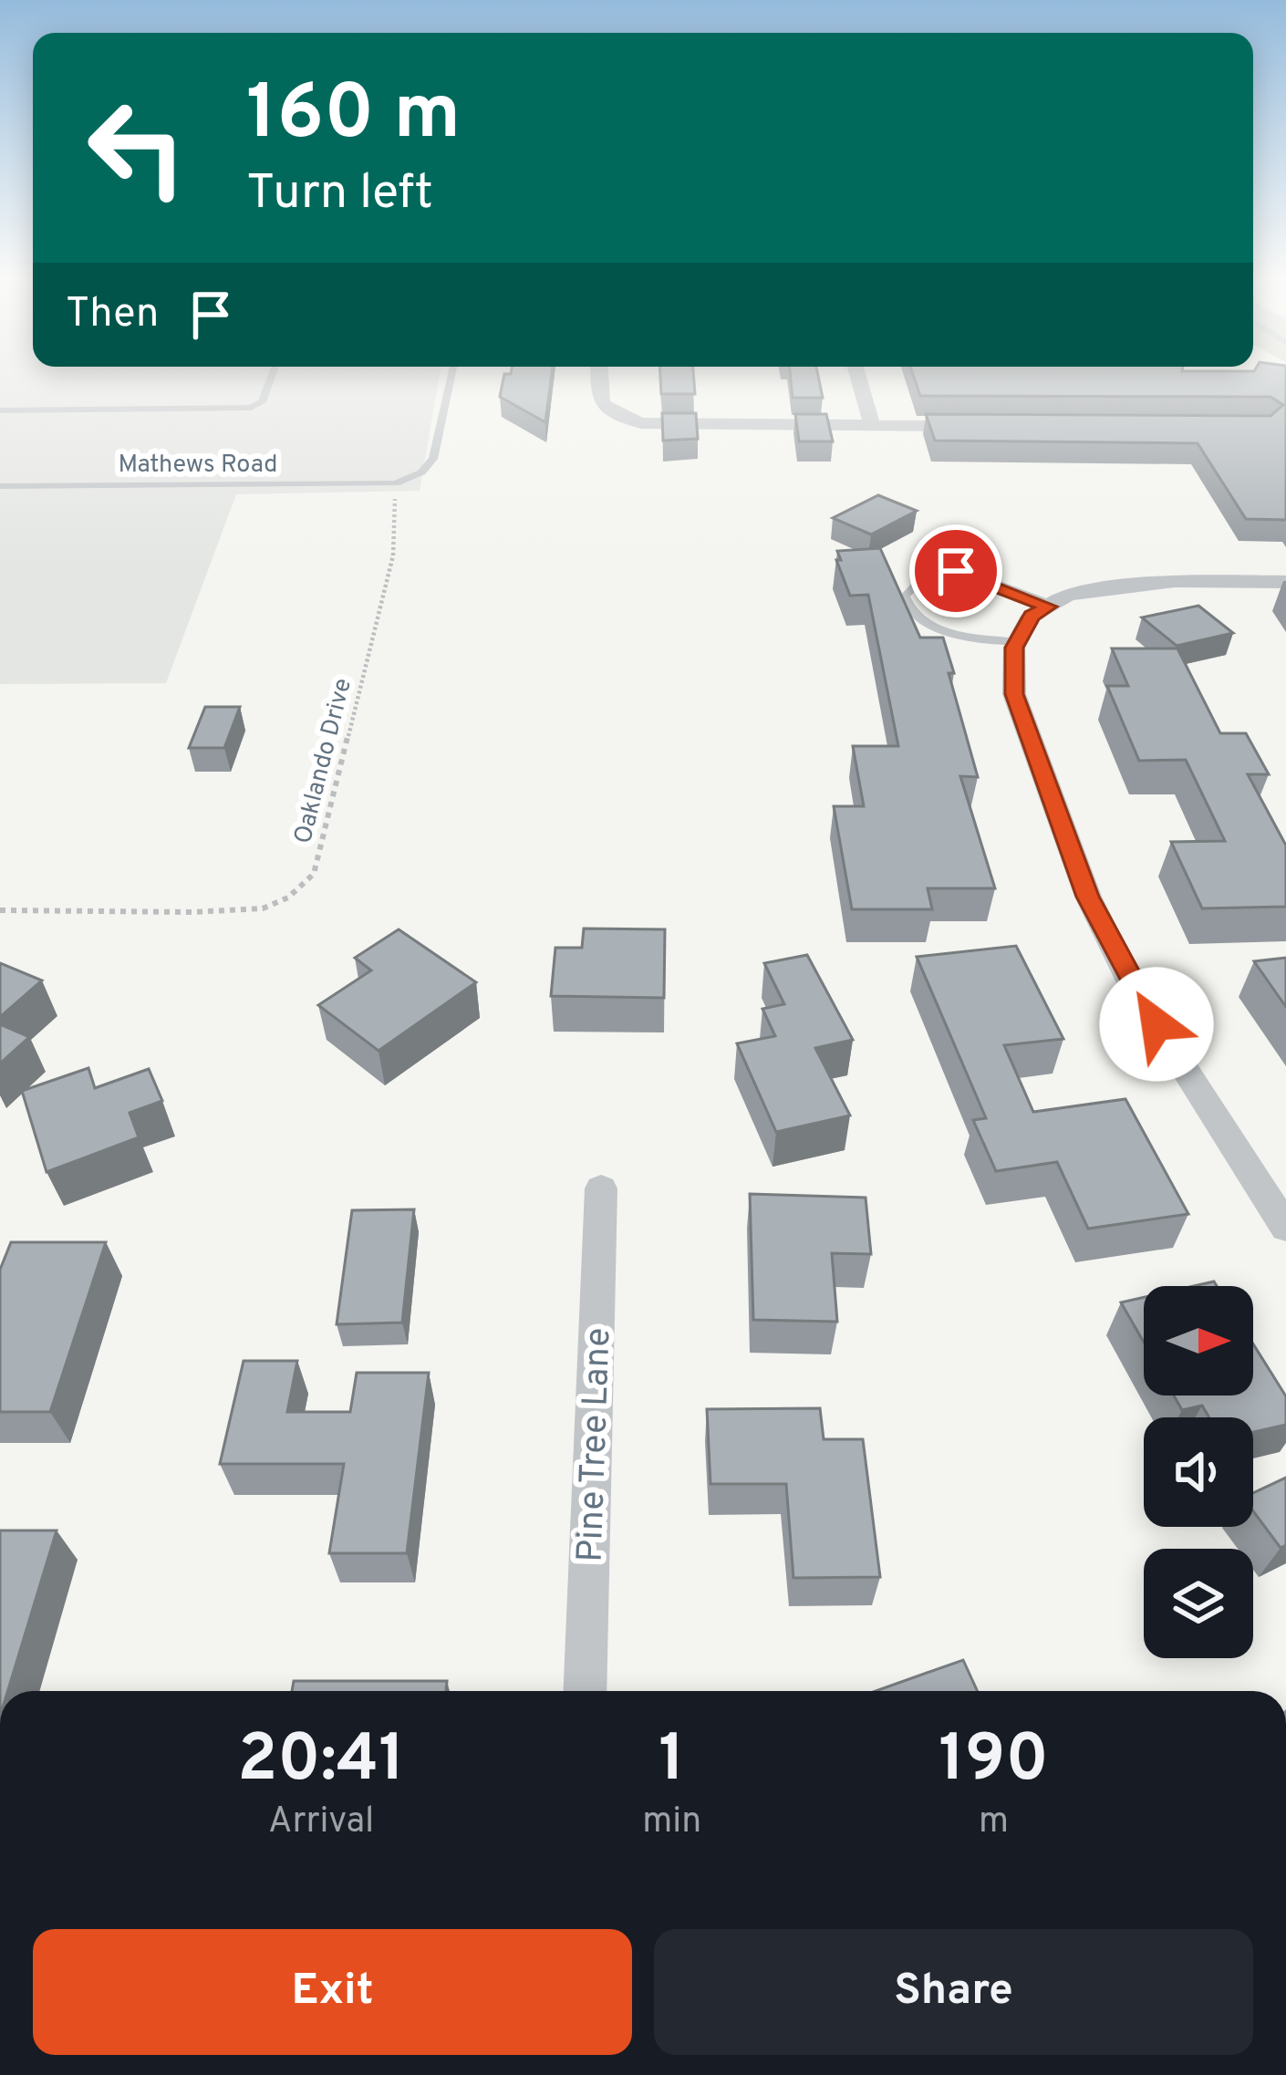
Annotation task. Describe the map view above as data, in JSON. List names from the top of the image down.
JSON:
{
  "streets": {
    "street": ["Pine Tree Lane"],
    "lane": ["Mathews Road"],
    "path": ["Oaklando Drive"]
  },
  "crossings": [
    ["Mathews Road", "Oaklando Drive"]
  ],
  "north": "right",
  "page": {
    "turn": ["160 m", "Turn left"],
    "then": "Then",
    "eta": [
      "20:41",
      "Arrival",
      "1",
      "min",
      "190",
      "m"
    ],
    "buttons": ["Exit", "Share"]
  }
}
